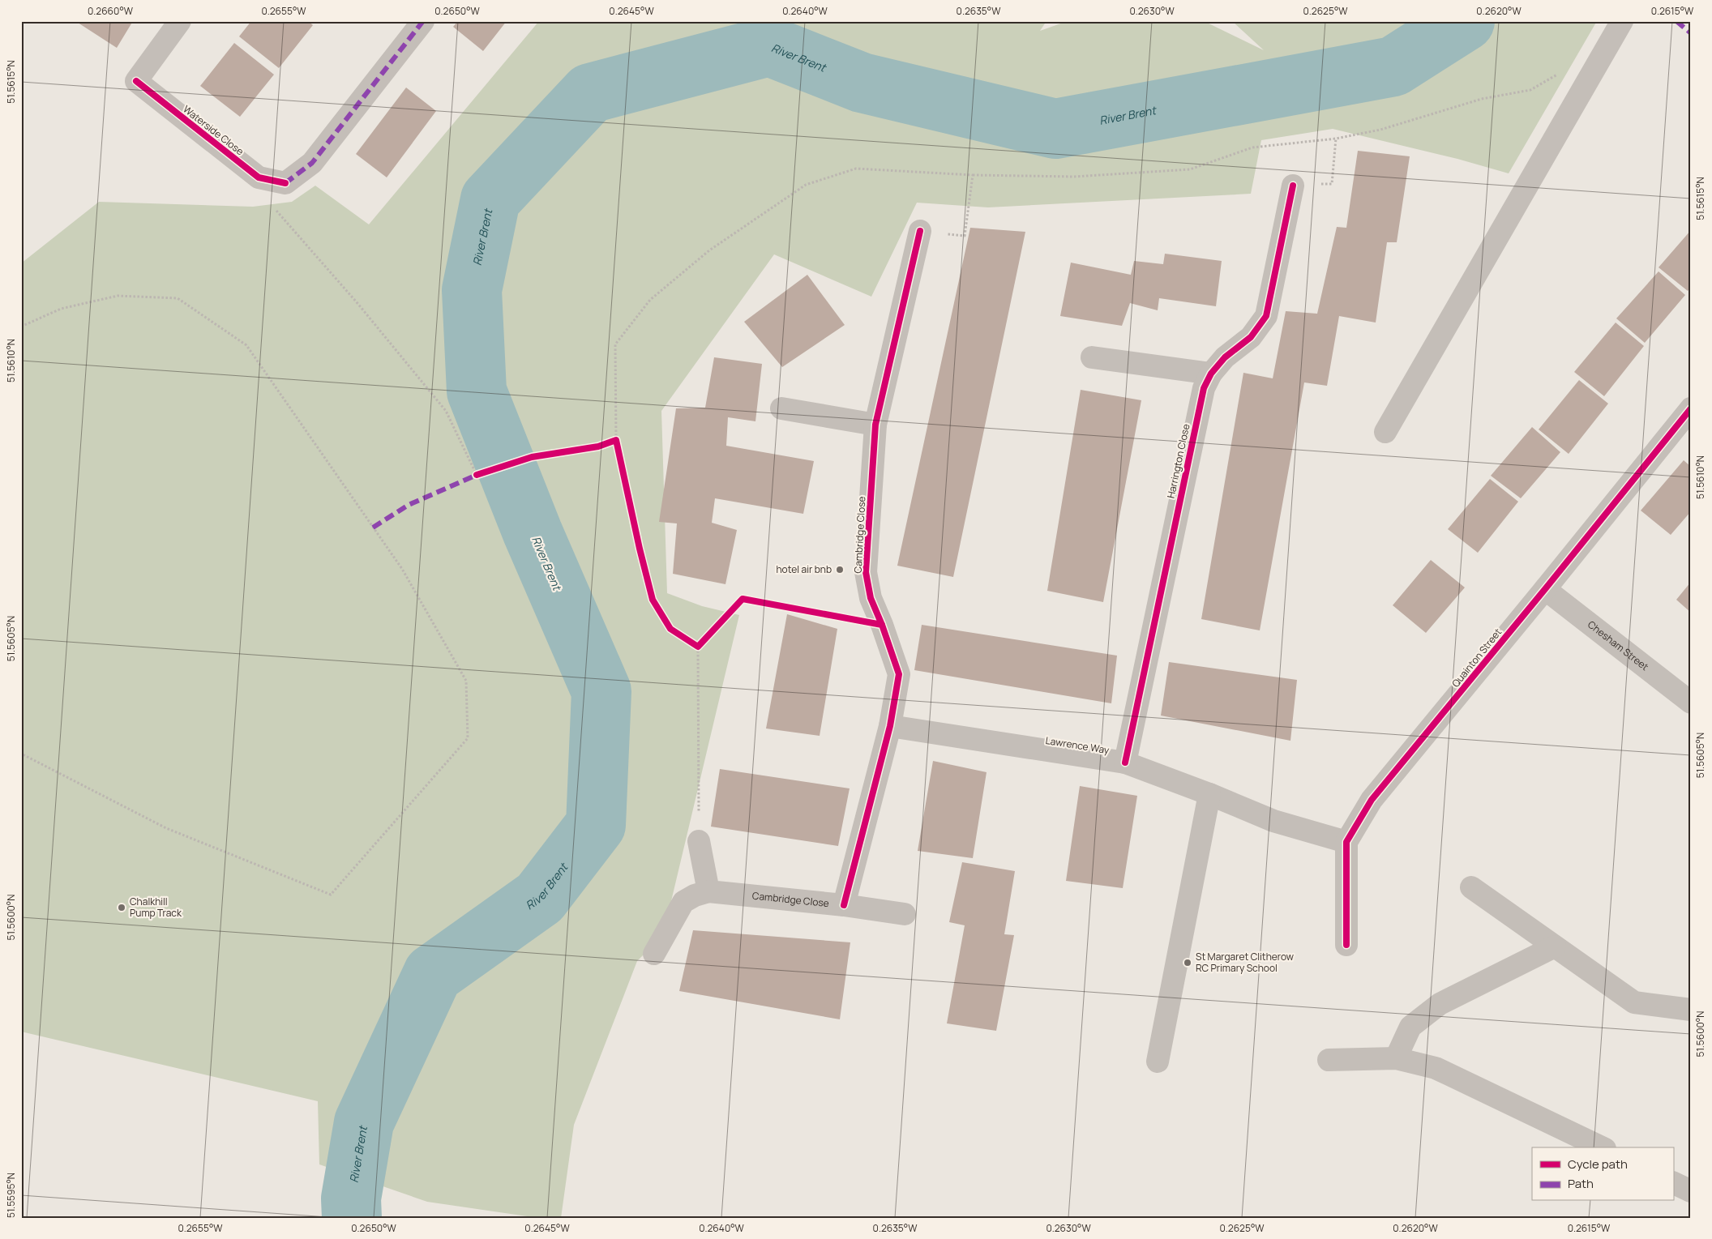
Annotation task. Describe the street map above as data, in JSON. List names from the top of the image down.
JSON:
{
  "streets": {
    "street": [
      "Waterside Close",
      "Harrington Close",
      "Cambridge Close",
      "Chesham Street",
      "Quainton Street",
      "Lawrence Way"
    ]
  },
  "crossings": [
    ["Harrington Close", "Lawrence Way"],
    ["Cambridge Close", "Lawrence Way"],
    ["Chesham Street", "Quainton Street"],
    ["Quainton Street", "Lawrence Way"]
  ],
  "water": ["River Brent"],
  "places": ["hotel air bnb", "Chalkhill Pump Track", "St Margaret Clitherow RC Primary School"],
  "legend": ["Cycle path", "Path"],
  "coordinates": [
    "0.2660°W",
    "0.2655°W",
    "0.2650°W",
    "0.2645°W",
    "0.2640°W",
    "0.2635°W",
    "0.2630°W",
    "0.2625°W",
    "0.2620°W",
    "0.2615°W",
    "51.5615°N",
    "51.5610°N",
    "51.5605°N",
    "51.5600°N",
    "51.5595°N"
  ]
}
